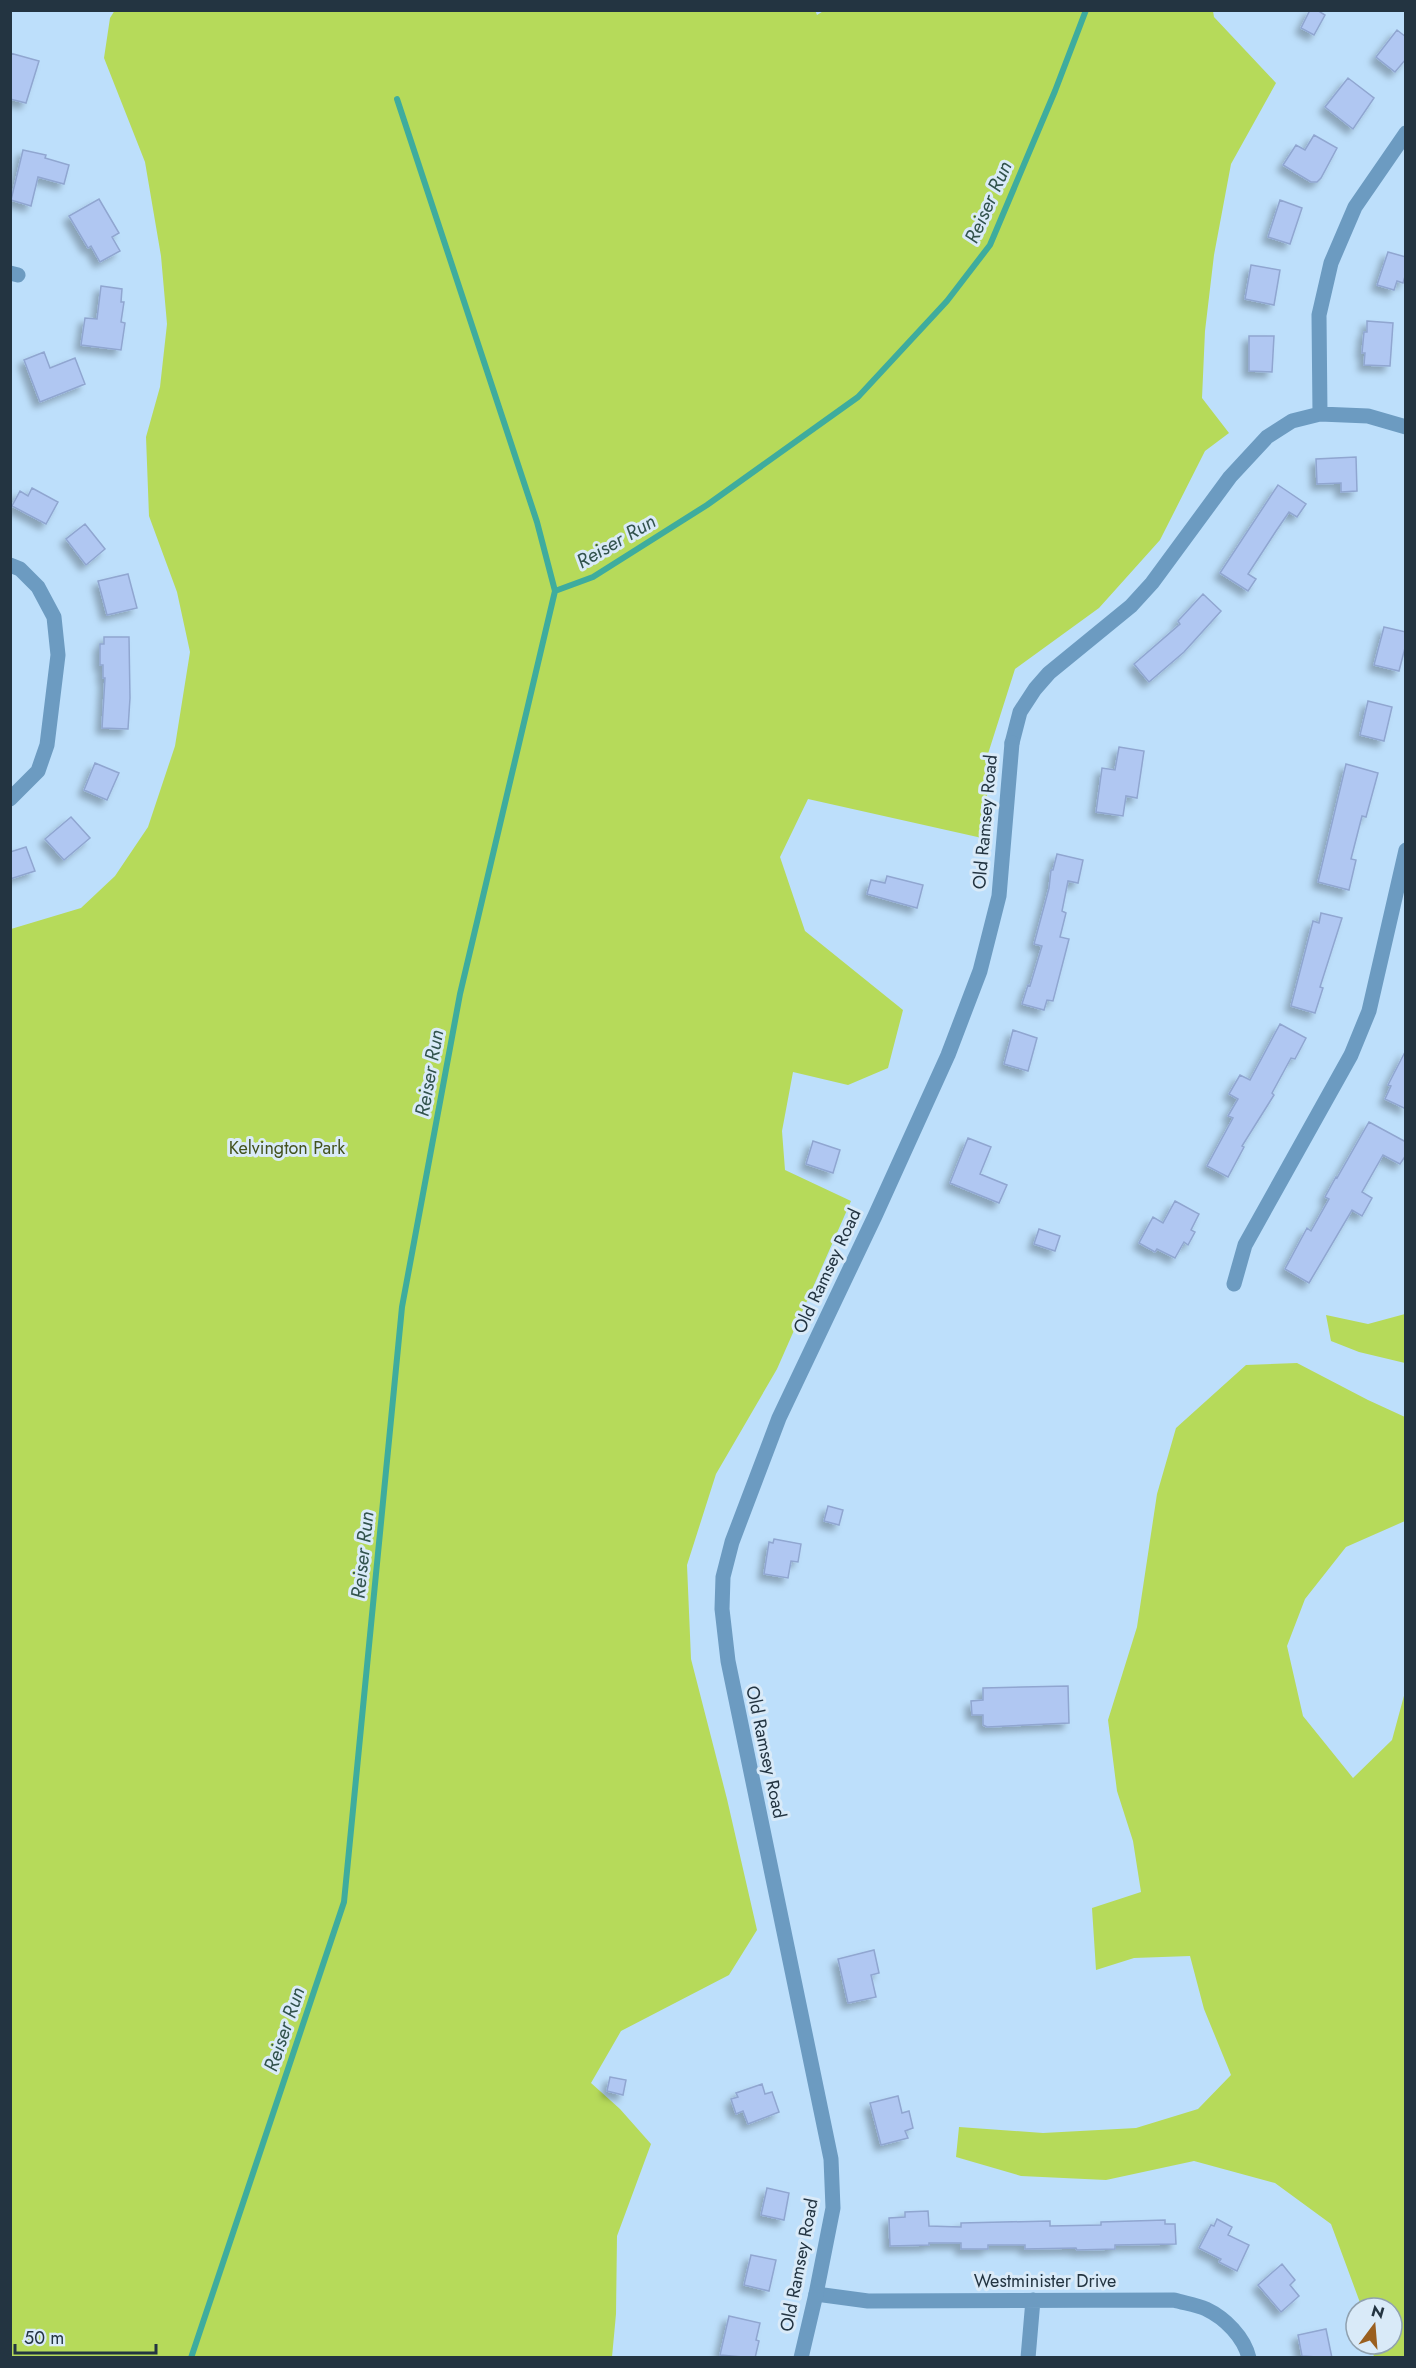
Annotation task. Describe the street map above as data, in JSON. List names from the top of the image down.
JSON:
{
  "streets": {
    "street": ["Old Ramsey Road", "Westminister Drive"]
  },
  "crossings": [
    ["Old Ramsey Road", "Westminister Drive"]
  ],
  "water": ["Reiser Run"],
  "parks": ["Kelvington Park"],
  "scale_bar": "50 m",
  "north": "top"
}
